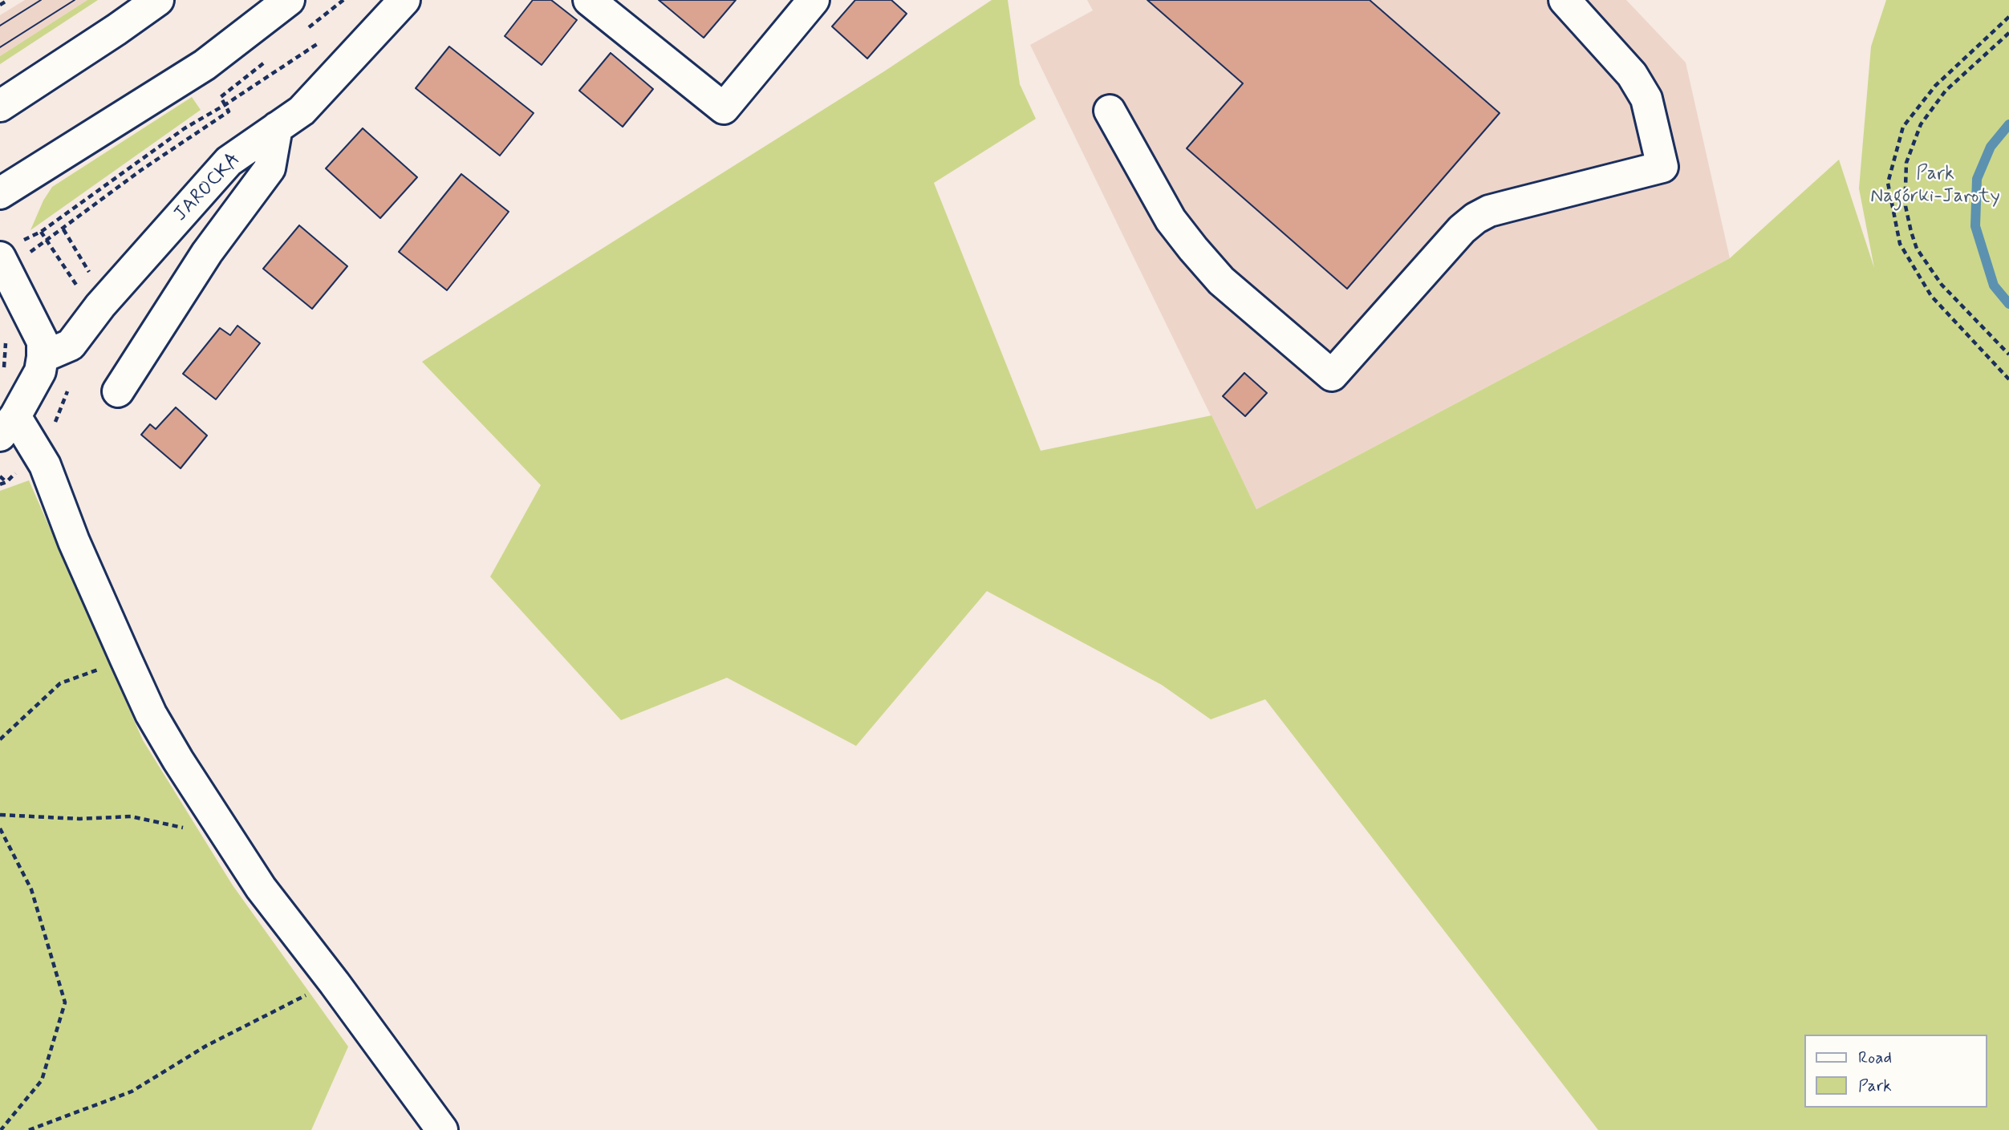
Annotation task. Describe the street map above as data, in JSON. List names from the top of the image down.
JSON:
{
  "streets": {
    "street": ["JAROCKA"]
  },
  "parks": ["Park Nagórki-Jaroty"],
  "legend": ["Road", "Park"]
}
